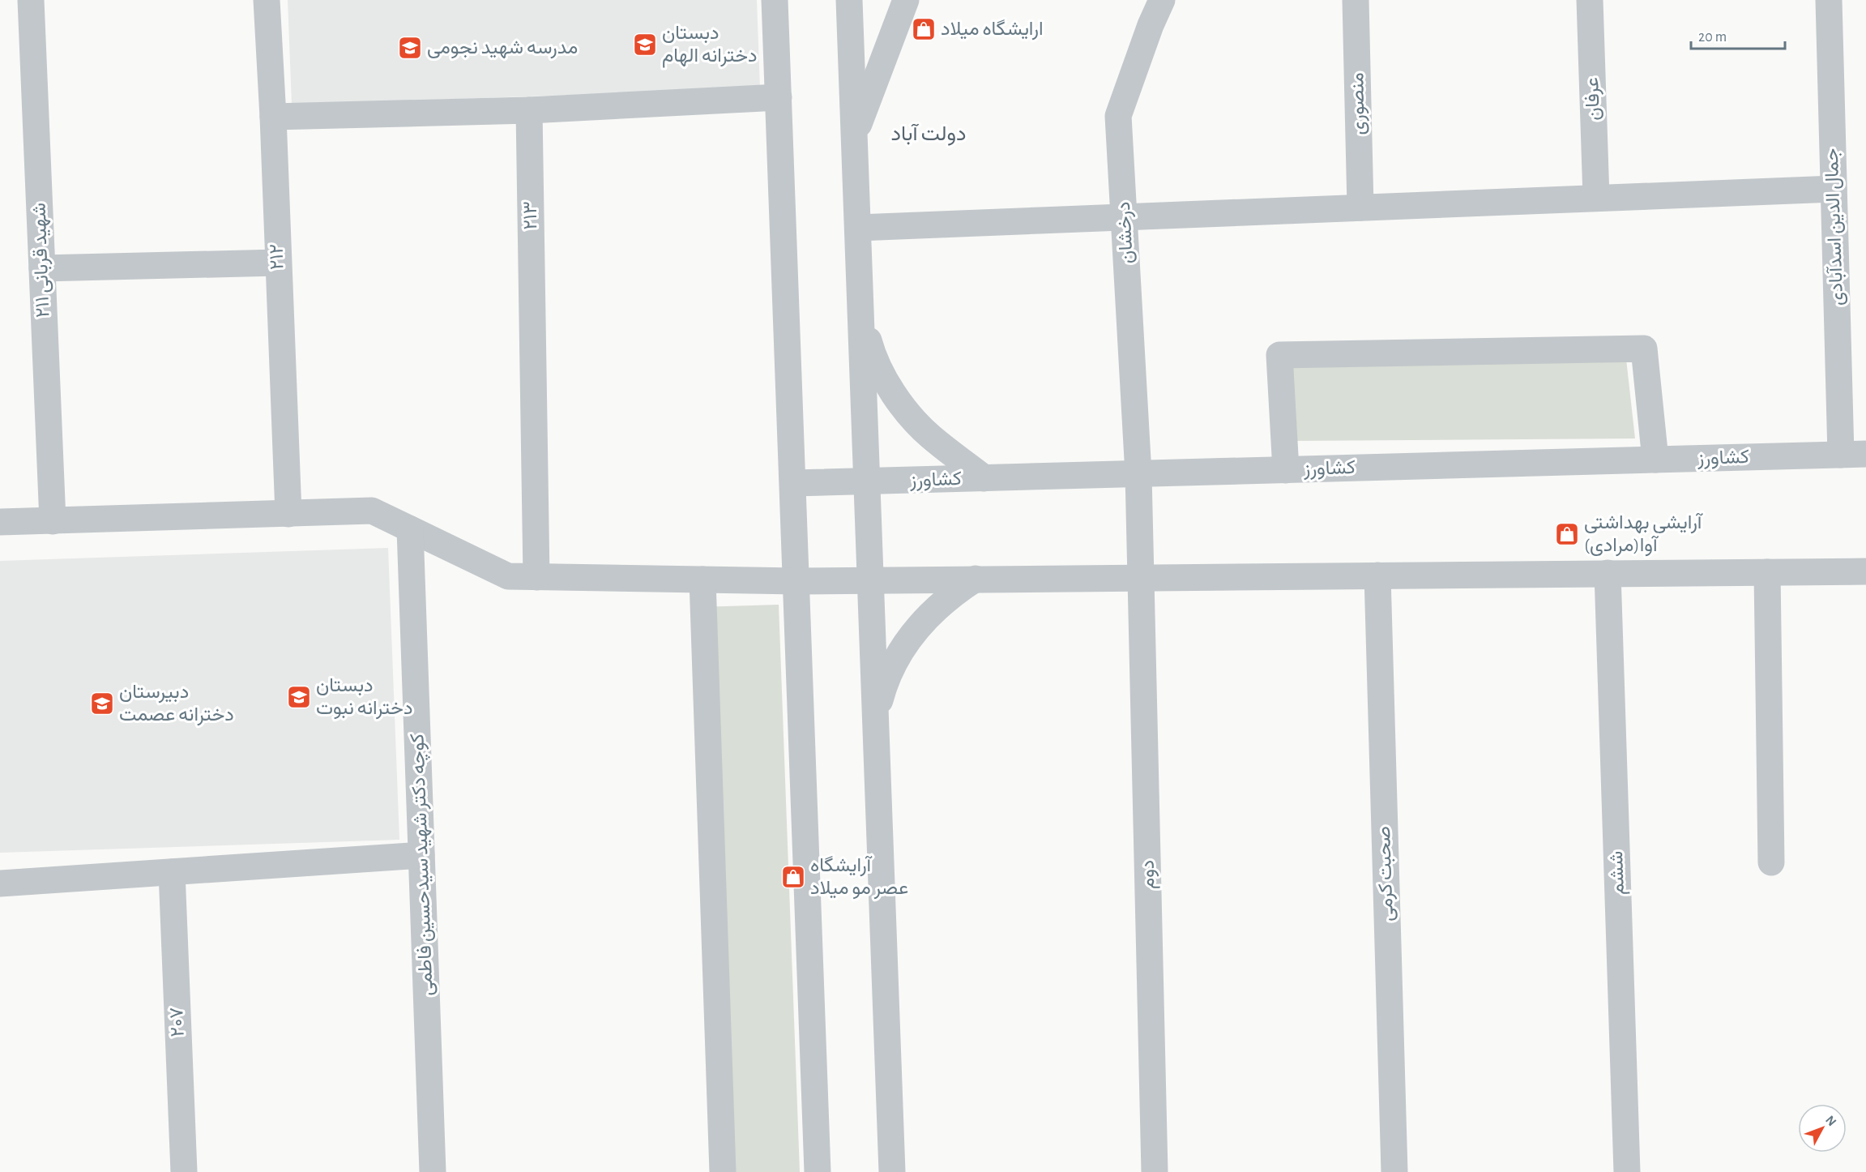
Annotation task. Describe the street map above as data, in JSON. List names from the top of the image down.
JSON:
{
  "streets": {
    "street": [
      "عرفان",
      "منصوری",
      "۲۱۳",
      "جمال الدین اسدآبادی",
      "درخشان",
      "۲۱۲",
      "۲۱۱ شهید قربانی",
      "کشاورز",
      "کوچه دکتر شهید سیدحسین فاطمی",
      "ششم",
      "صحبت کرمی",
      "دوم",
      "۲۰۷"
    ]
  },
  "crossings": [
    ["جمال الدین اسدآبادی", "کشاورز"],
    ["درخشان", "کشاورز"],
    ["درخشان", "دوم"]
  ],
  "districts": ["دولت آباد"],
  "places": {
    "shop": ["ارایشگاه میلاد", "آرایشی بهداشتی آوا(مرادی)", "آرایشگاه عصر مو میلاد"],
    "school or university": [
      "دبستان دخترانه الهام",
      "مدرسه شهید نجومی",
      "دبستان دخترانه نبوت",
      "دبیرستان دخترانه عصمت"
    ]
  },
  "scale_bar": "20 m",
  "north": "top right"
}
